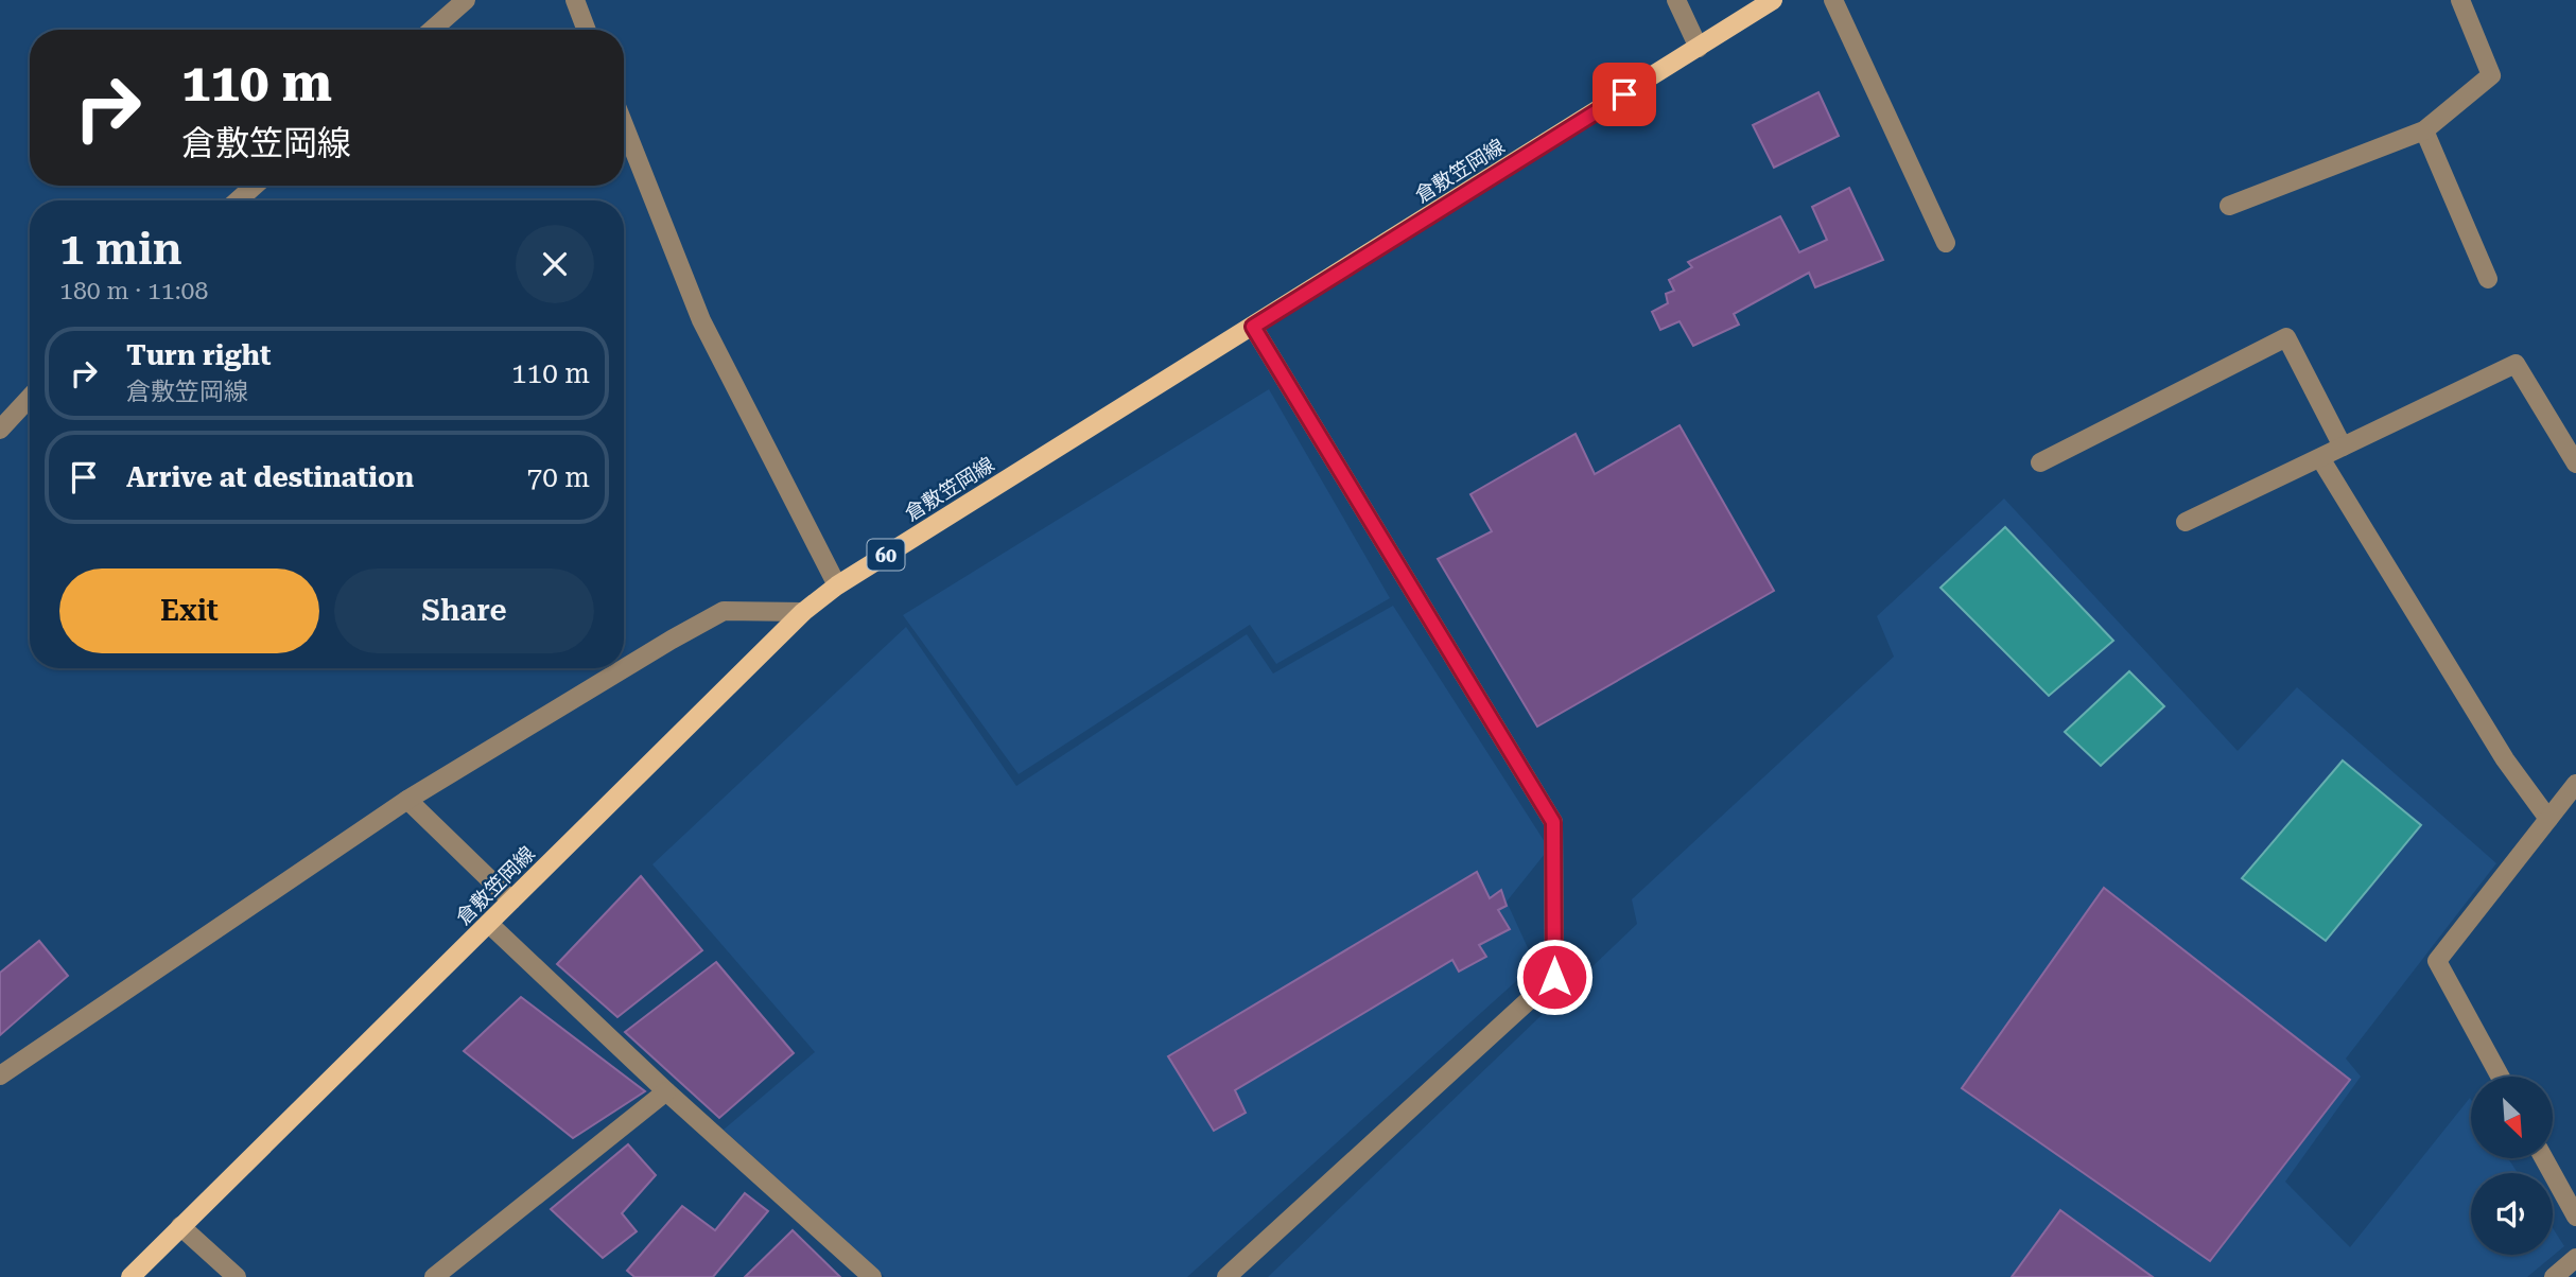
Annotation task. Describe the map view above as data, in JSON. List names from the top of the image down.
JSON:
{
  "streets": {
    "main road": ["倉敷笠岡線", "60"]
  },
  "north": "bottom right",
  "page": {
    "turn": ["110 m", "倉敷笠岡線"],
    "heading": ["1 min", "180 m · 11:08"],
    "list": [
      {
        "name": "Turn right",
        "note": "倉敷笠岡線",
        "value": "110 m"
      },
      {
        "name": "Arrive at destination",
        "value": "70 m"
      }
    ],
    "buttons": ["Exit", "Share"]
  }
}
